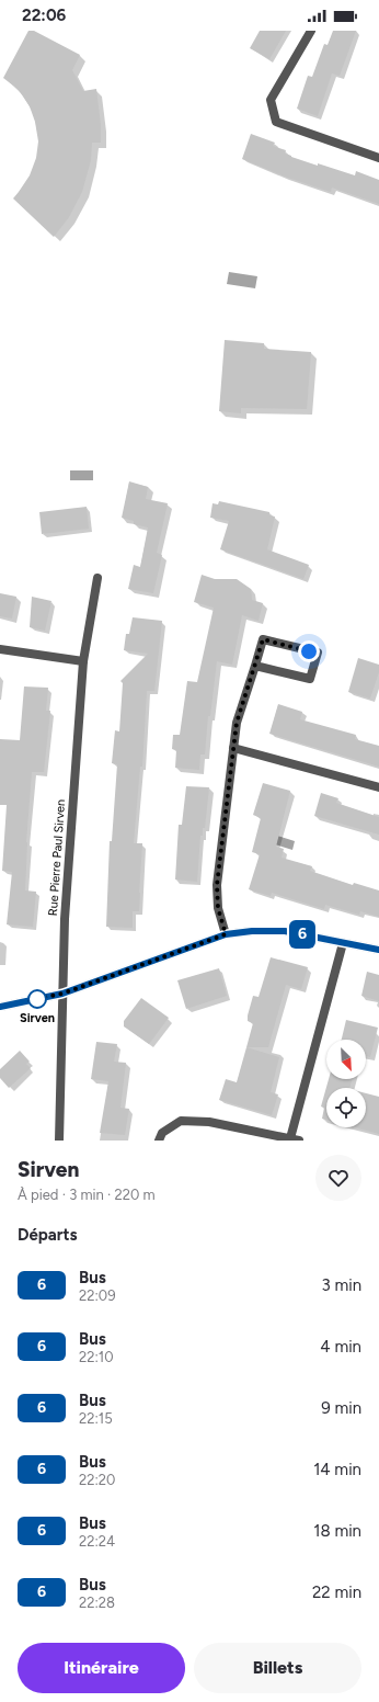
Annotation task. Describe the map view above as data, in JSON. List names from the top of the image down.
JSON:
{
  "streets": {
    "street": ["Rue Pierre Paul Sirven"]
  },
  "places": ["Sirven"],
  "lines": ["bus line 6"],
  "north": "bottom right",
  "page": {
    "status": "22:06",
    "on_map": "6",
    "heading": [
      ["Sirven", "À pied · 3 min · 220 m"],
      "Départs"
    ],
    "list": [
      {
        "mark": "6",
        "name": "Bus",
        "note": "22:09",
        "value": "3 min"
      },
      {
        "mark": "6",
        "name": "Bus",
        "note": "22:10",
        "value": "4 min"
      },
      {
        "mark": "6",
        "name": "Bus",
        "note": "22:15",
        "value": "9 min"
      },
      {
        "mark": "6",
        "name": "Bus",
        "note": "22:20",
        "value": "14 min"
      },
      {
        "mark": "6",
        "name": "Bus",
        "note": "22:24",
        "value": "18 min"
      },
      {
        "mark": "6",
        "name": "Bus",
        "note": "22:28",
        "value": "22 min"
      }
    ],
    "buttons": ["Itinéraire", "Billets"]
  }
}
